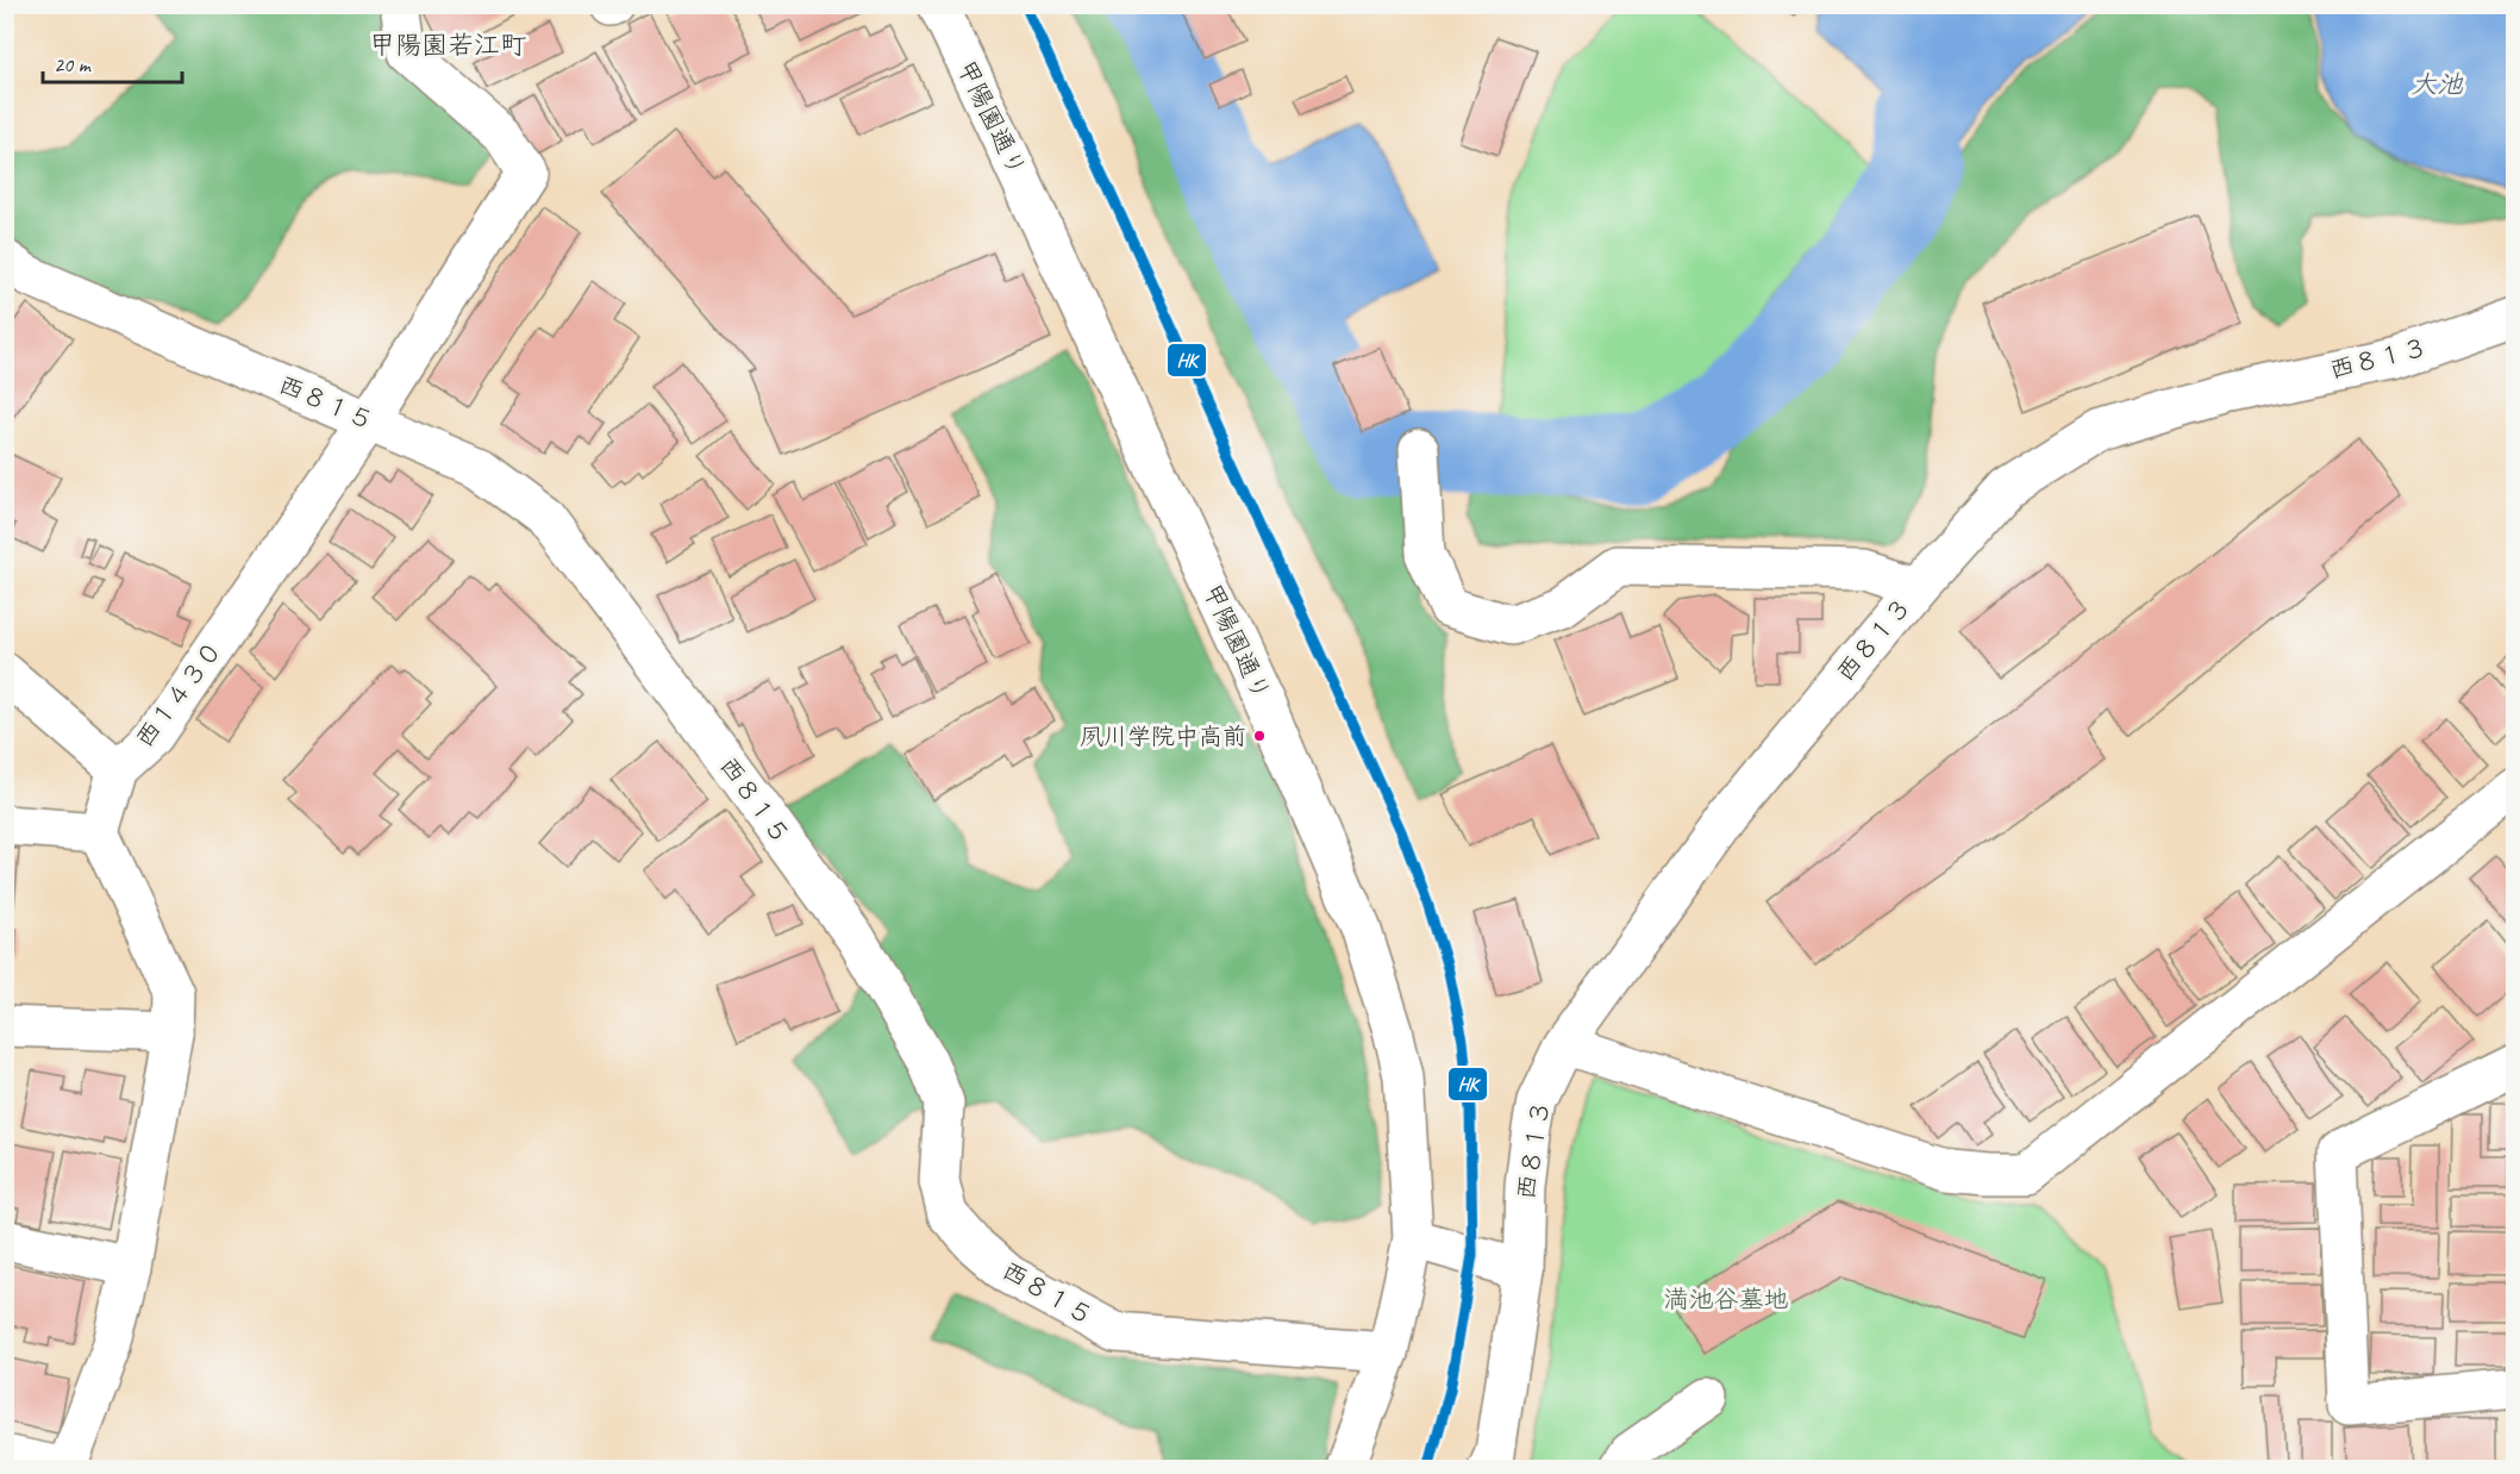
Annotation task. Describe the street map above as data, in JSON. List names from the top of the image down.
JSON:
{
  "streets": {
    "street": [
      "甲陽園通り",
      "西８１３",
      "西８１５",
      "西１４３０"
    ]
  },
  "crossings": [
    ["甲陽園通り", "西８１５"],
    ["西８１５", "西１４３０"]
  ],
  "districts": ["甲陽園若江町"],
  "water": ["大池"],
  "parks": ["満池谷墓地"],
  "places": ["夙川学院中高前"],
  "lines": ["transit line HK"],
  "scale_bar": "20 m"
}
